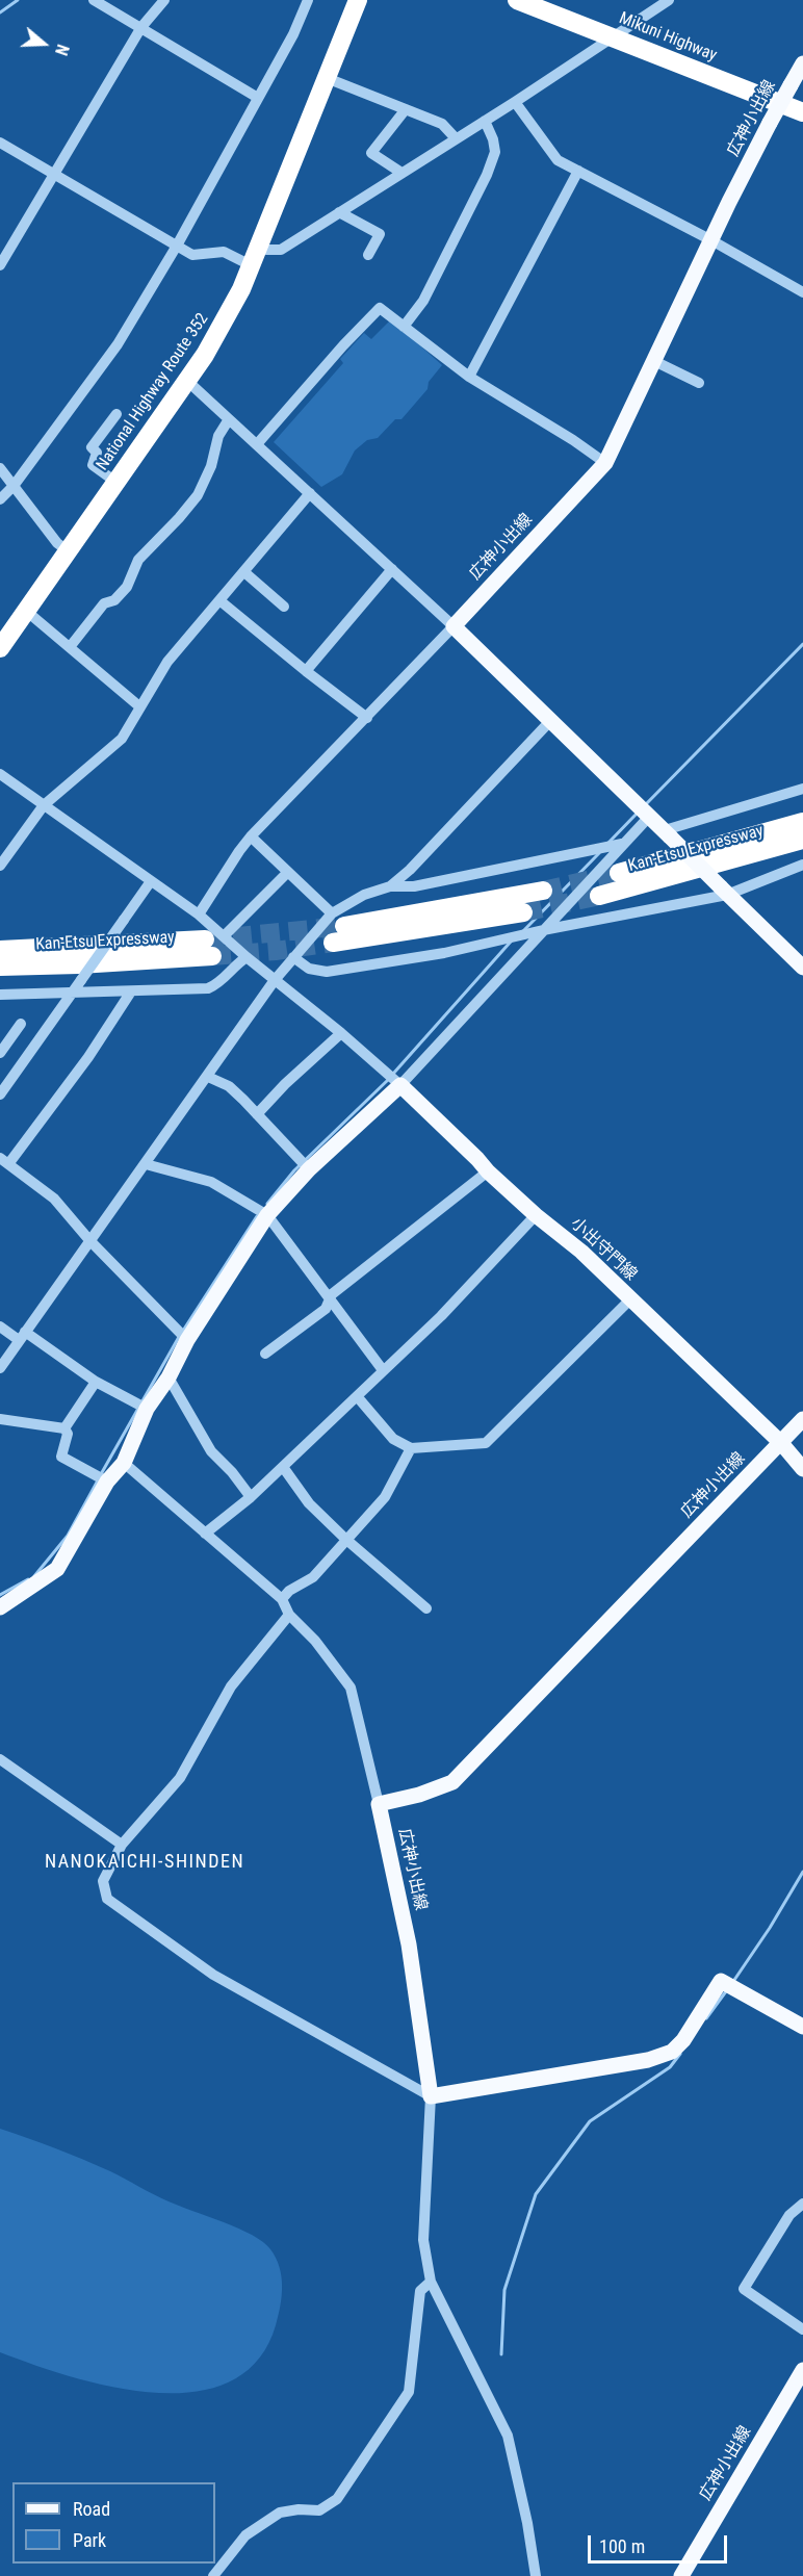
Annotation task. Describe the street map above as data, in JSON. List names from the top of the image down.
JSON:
{
  "streets": {
    "highway": ["Mikuni Highway", "National Highway Route 352", "Kan-Etsu Expressway"],
    "main road": ["広神小出線", "小出守門線"]
  },
  "crossings": [
    ["広神小出線", "小出守門線"]
  ],
  "districts": ["NANOKAICHI-SHINDEN"],
  "legend": ["Road", "Park"],
  "scale_bar": "100 m",
  "north": "right"
}
